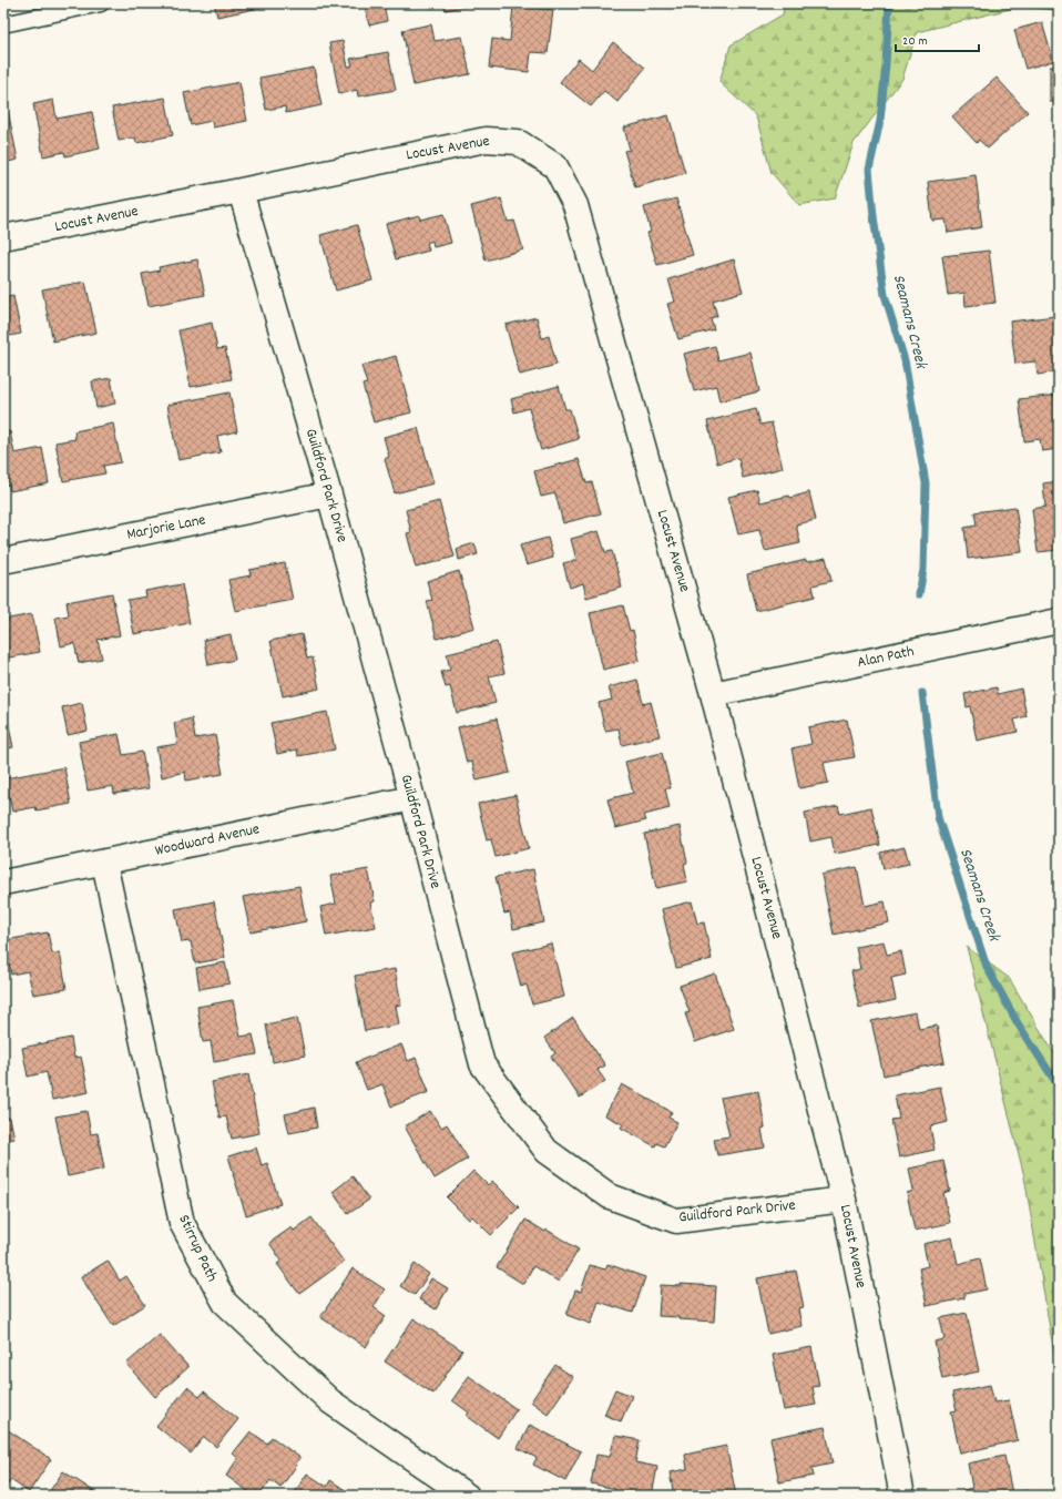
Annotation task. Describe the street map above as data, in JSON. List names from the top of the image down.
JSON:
{
  "streets": {
    "street": [
      "Locust Avenue",
      "Guildford Park Drive",
      "Marjorie Lane",
      "Alan Path",
      "Woodward Avenue",
      "Stirrup Path"
    ]
  },
  "crossings": [
    ["Locust Avenue", "Guildford Park Drive"],
    ["Locust Avenue", "Alan Path"],
    ["Guildford Park Drive", "Marjorie Lane"],
    ["Guildford Park Drive", "Woodward Avenue"],
    ["Woodward Avenue", "Stirrup Path"]
  ],
  "water": ["Seamans Creek"],
  "scale_bar": "20 m"
}
